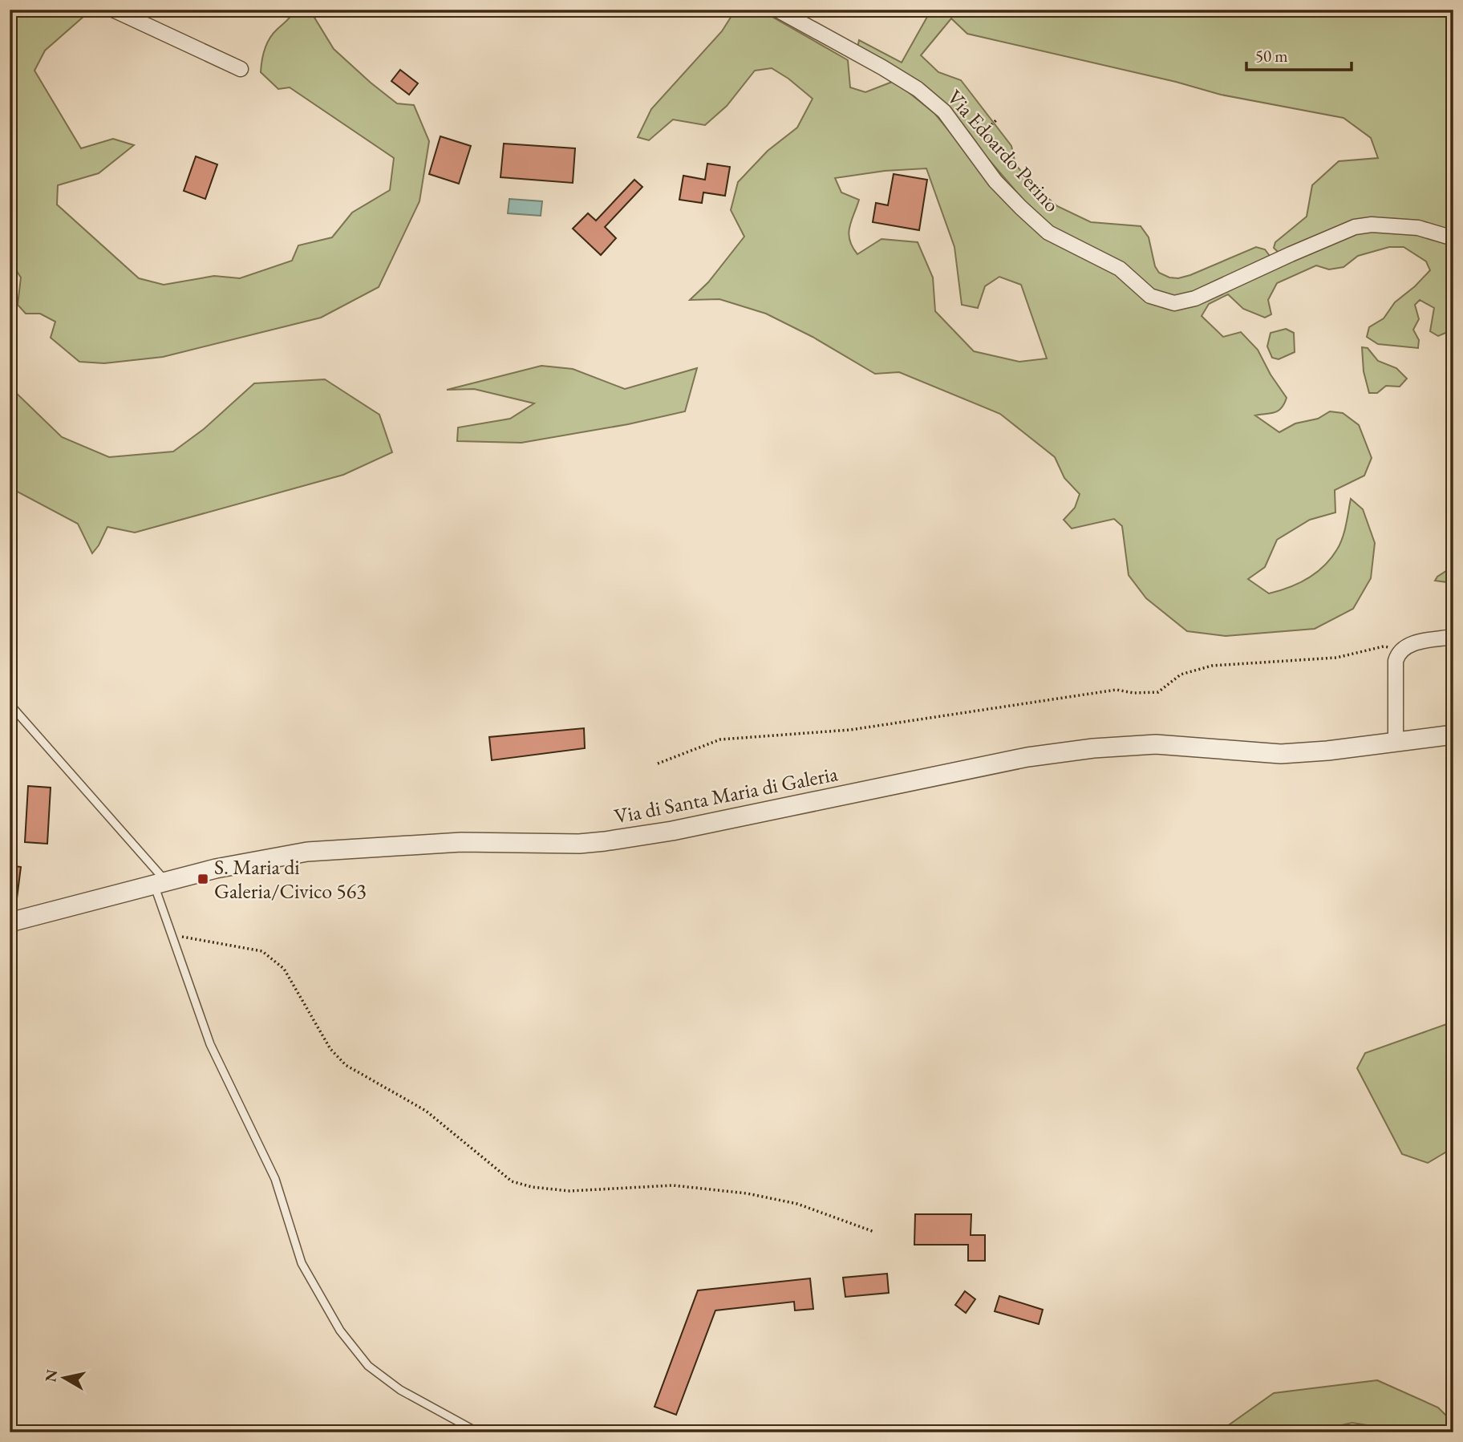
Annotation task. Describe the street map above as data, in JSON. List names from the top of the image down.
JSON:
{
  "streets": {
    "street": ["Via Edoardo Perino", "Via di Santa Maria di Galeria"]
  },
  "places": {
    "transit": ["S. Maria di Galeria/Civico 563"]
  },
  "scale_bar": "50 m",
  "north": "left"
}
